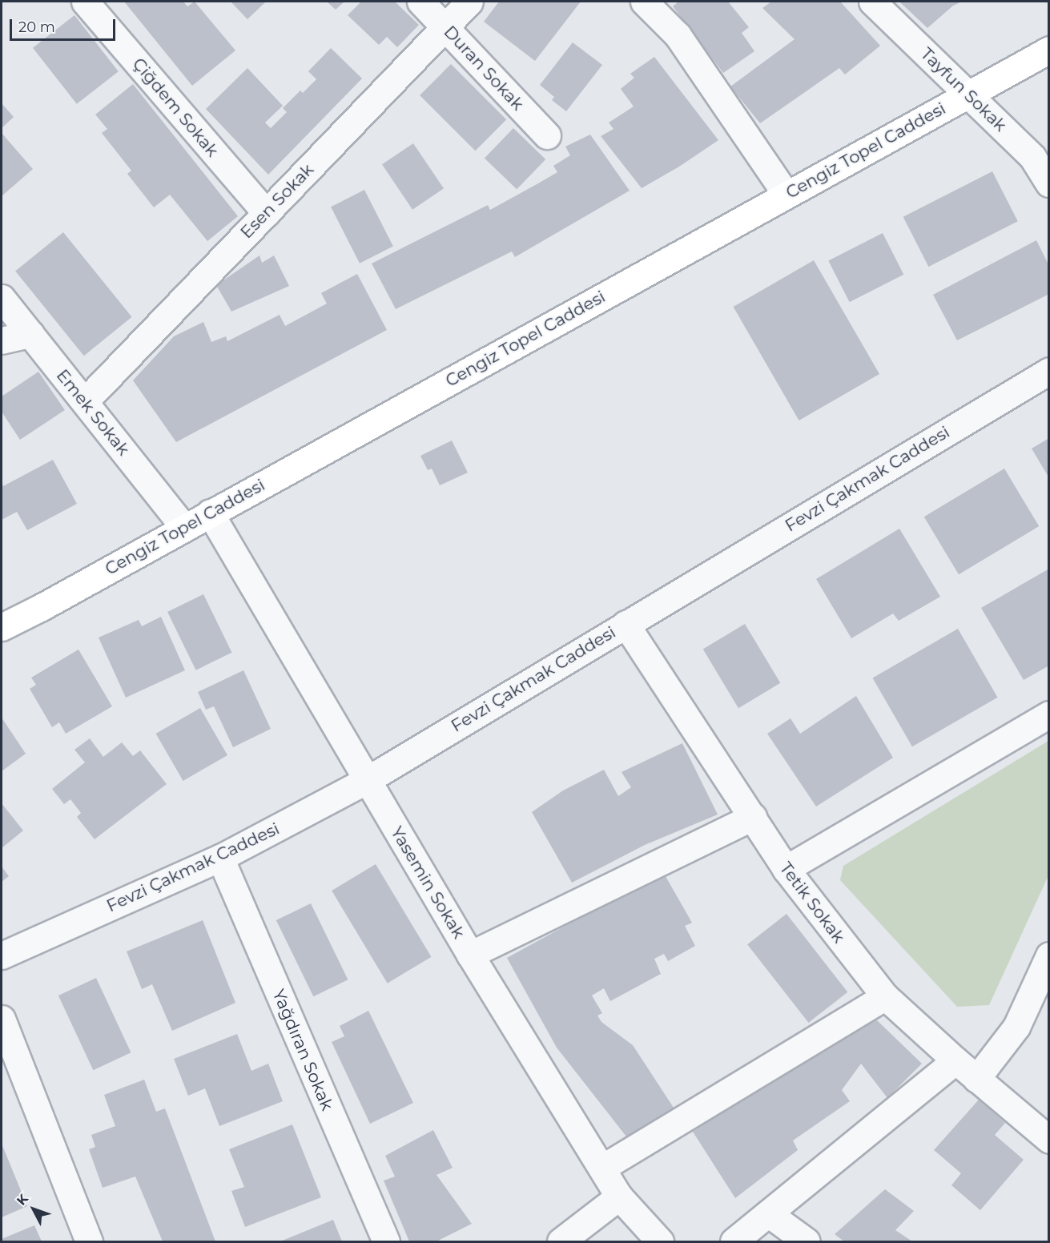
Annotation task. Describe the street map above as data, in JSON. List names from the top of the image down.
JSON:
{
  "streets": {
    "main road": ["Cengiz Topel Caddesi"],
    "street": [
      "Duran Sokak",
      "Tayfun Sokak",
      "Çiğdem Sokak",
      "Esen Sokak",
      "Emek Sokak",
      "Fevzi Çakmak Caddesi",
      "Yasemin Sokak",
      "Tetik Sokak",
      "Yağdıran Sokak"
    ]
  },
  "crossings": [
    ["Duran Sokak", "Esen Sokak"],
    ["Tayfun Sokak", "Cengiz Topel Caddesi"],
    ["Çiğdem Sokak", "Esen Sokak"],
    ["Cengiz Topel Caddesi", "Emek Sokak"],
    ["Cengiz Topel Caddesi", "Yasemin Sokak"],
    ["Esen Sokak", "Emek Sokak"],
    ["Fevzi Çakmak Caddesi", "Yasemin Sokak"],
    ["Fevzi Çakmak Caddesi", "Tetik Sokak"],
    ["Fevzi Çakmak Caddesi", "Yağdıran Sokak"]
  ],
  "scale_bar": "20 m",
  "north": "top left"
}
